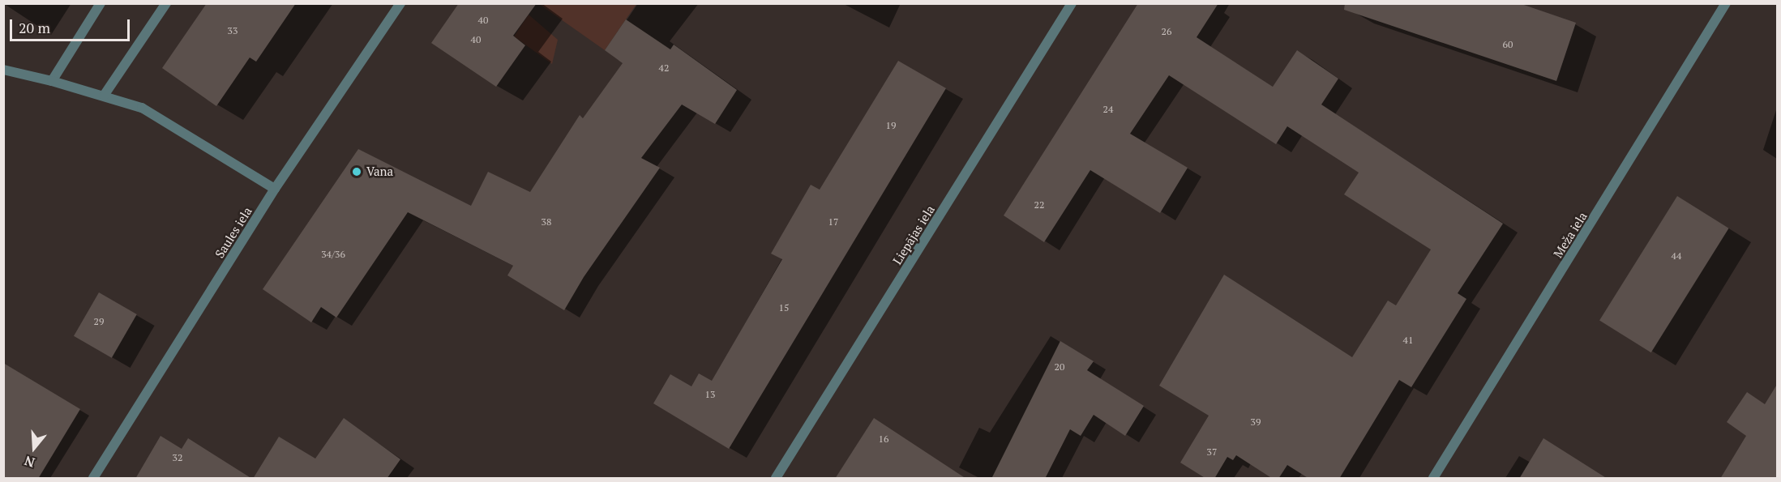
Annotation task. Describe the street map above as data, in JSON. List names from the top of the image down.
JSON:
{
  "streets": {
    "street": ["Saules iela", "Liepājas iela", "Meža iela"]
  },
  "places": ["Vana"],
  "house_numbers": [
    "40",
    "33",
    "26",
    "40",
    "60",
    "42",
    "24",
    "19",
    "22",
    "38",
    "17",
    "34/36",
    "44",
    "15",
    "29",
    "41",
    "20",
    "13",
    "39",
    "16",
    "37",
    "32"
  ],
  "scale_bar": "20 m",
  "north": "bottom"
}
